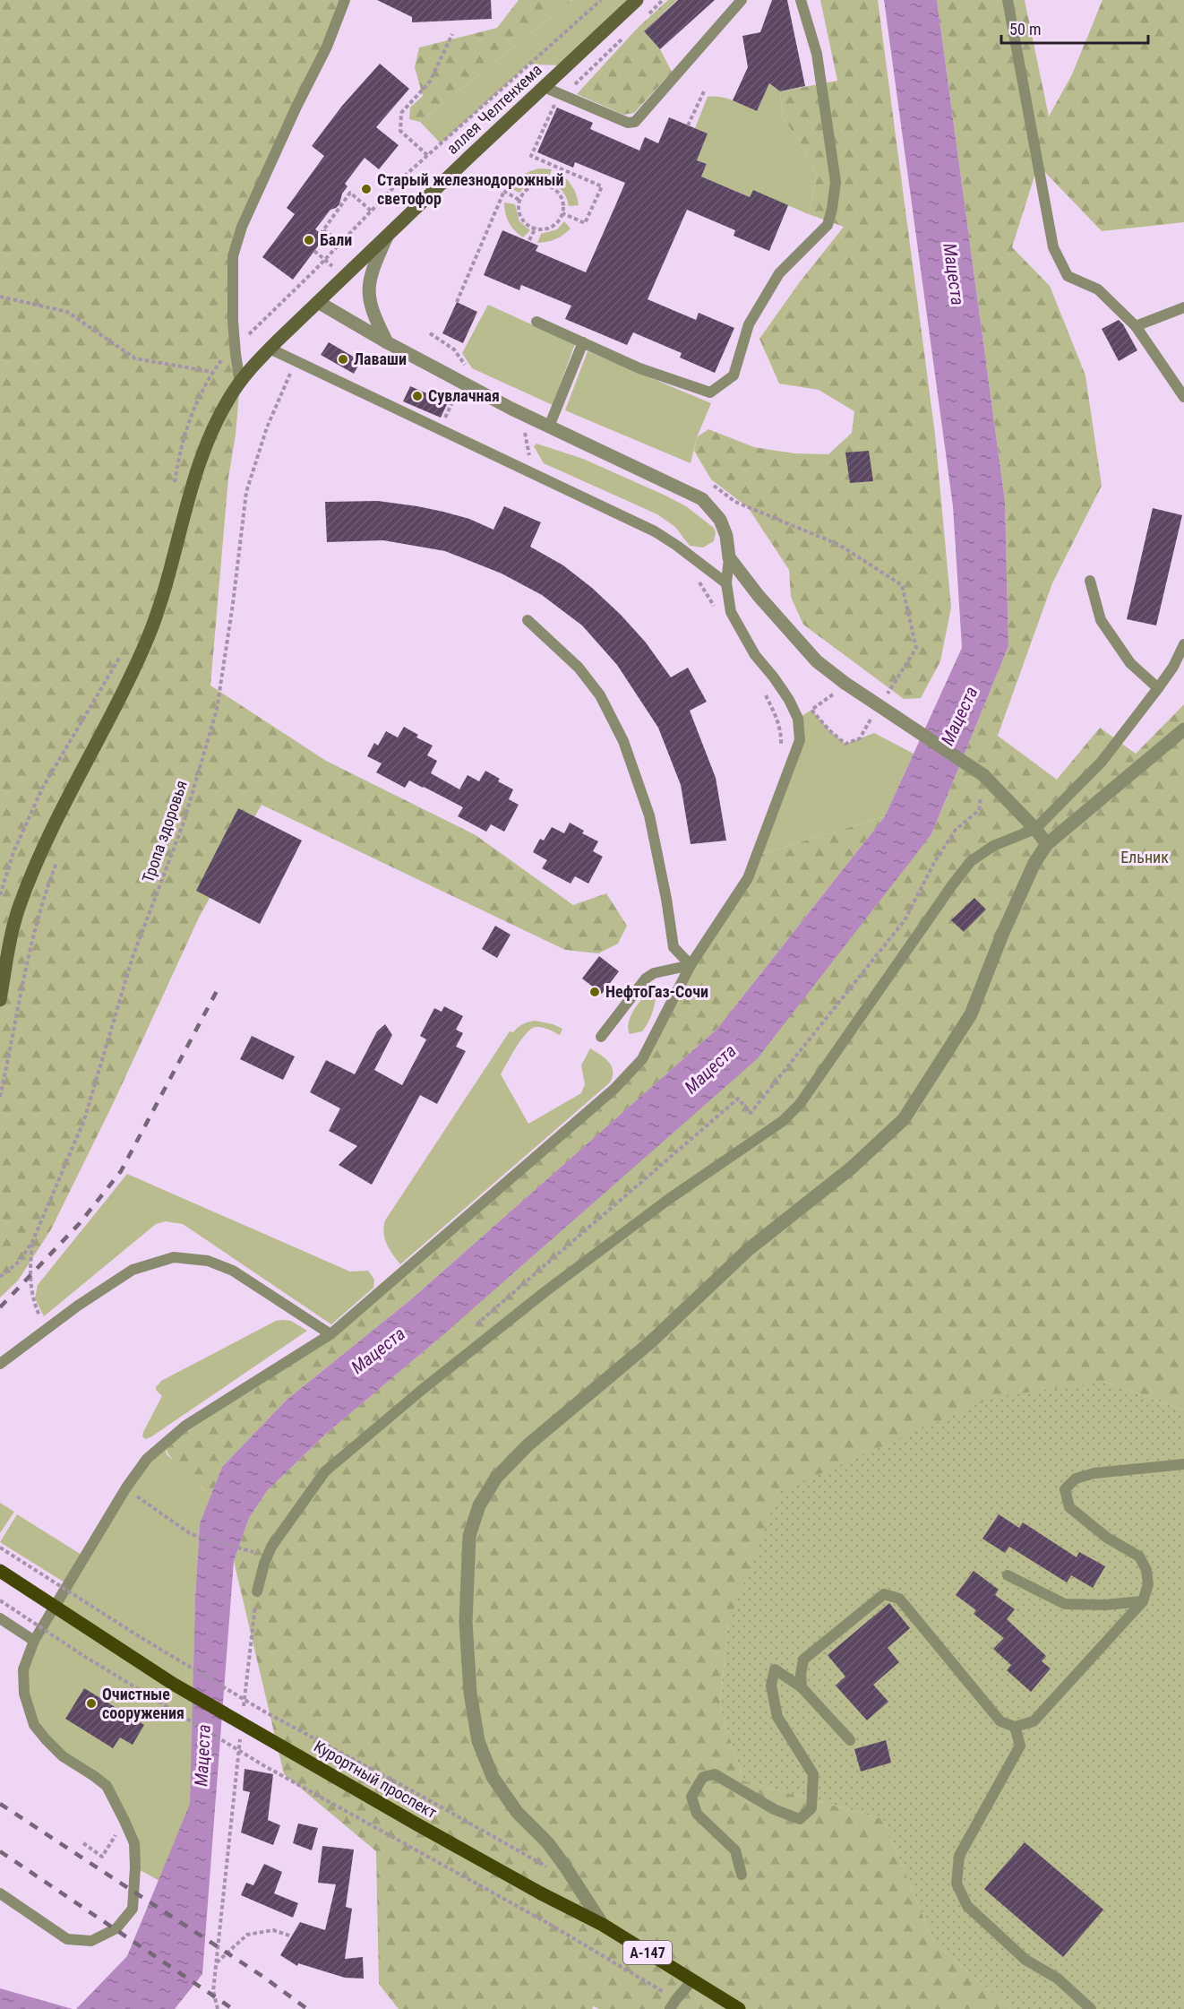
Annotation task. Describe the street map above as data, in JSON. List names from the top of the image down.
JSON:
{
  "streets": {
    "main road": ["аллея Челтенхема", "Курортный проспект", "А-147"],
    "path": ["Тропа здоровья"]
  },
  "water": ["Мацеста"],
  "parks": ["Ельник"],
  "places": [
    "Старый железнодорожный светофор",
    "Бали",
    "Лаваши",
    "Сувлачная",
    "НефтоГаз-Сочи",
    "Очистные сооружения"
  ],
  "scale_bar": "50 m"
}
